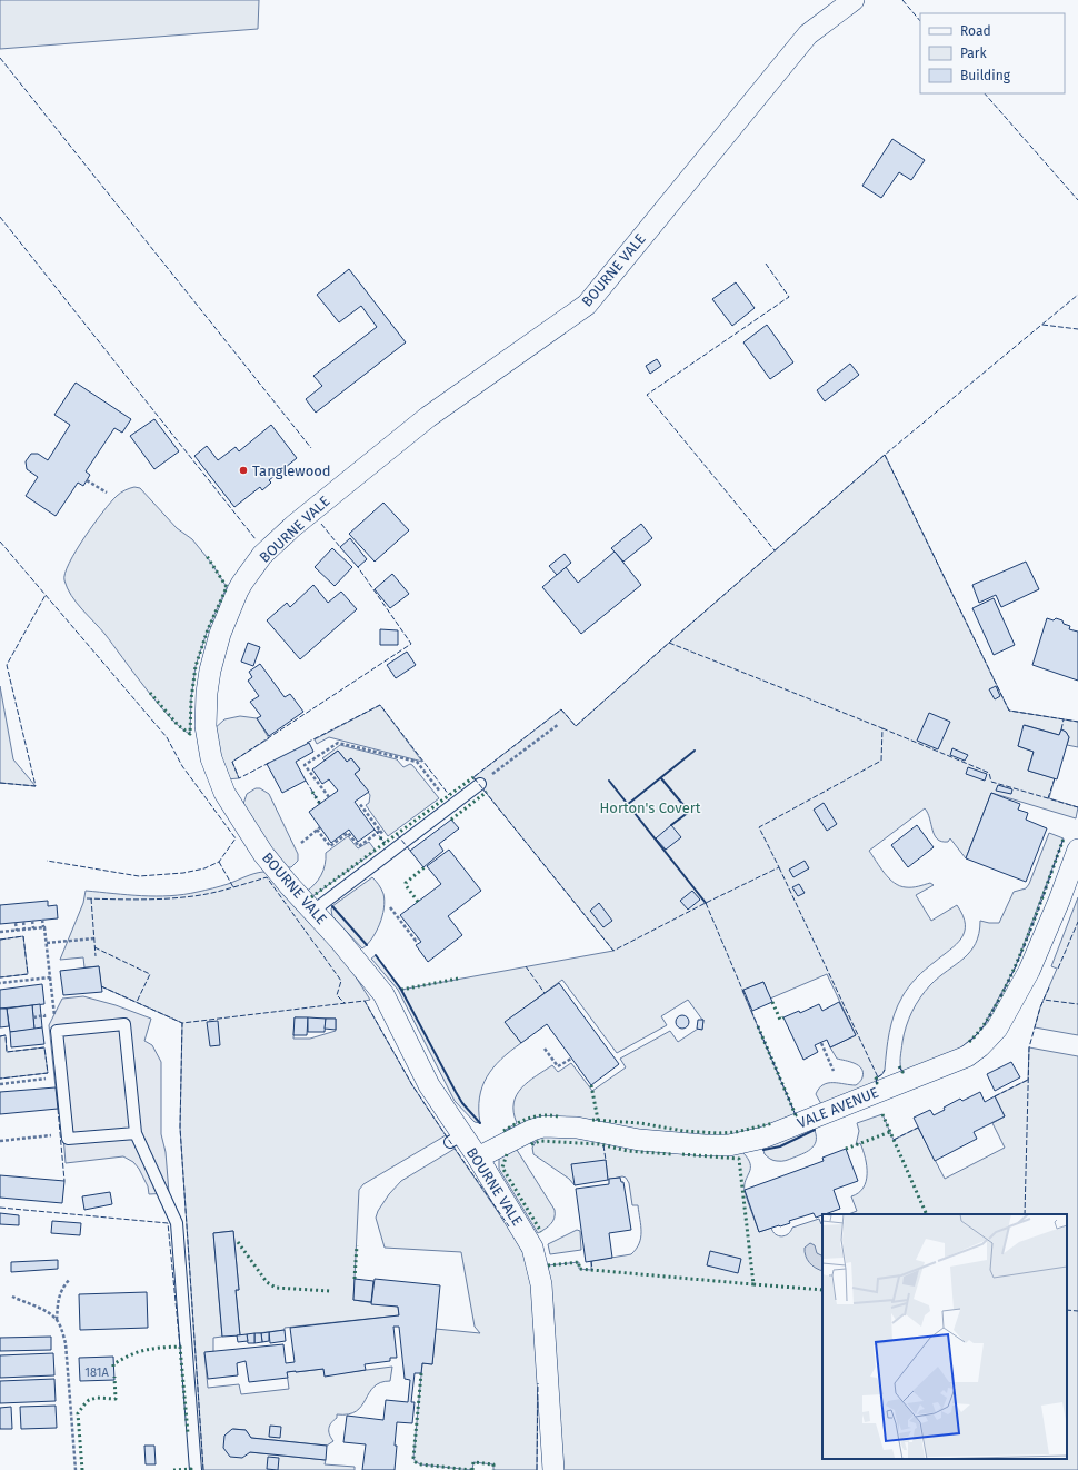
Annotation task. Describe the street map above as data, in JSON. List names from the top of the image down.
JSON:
{
  "streets": {
    "street": ["BOURNE VALE", "VALE AVENUE"]
  },
  "crossings": [
    ["BOURNE VALE", "VALE AVENUE"]
  ],
  "parks": ["Horton's Covert"],
  "places": ["Tanglewood"],
  "house_numbers": ["181A"],
  "legend": ["Road", "Park", "Building"]
}
